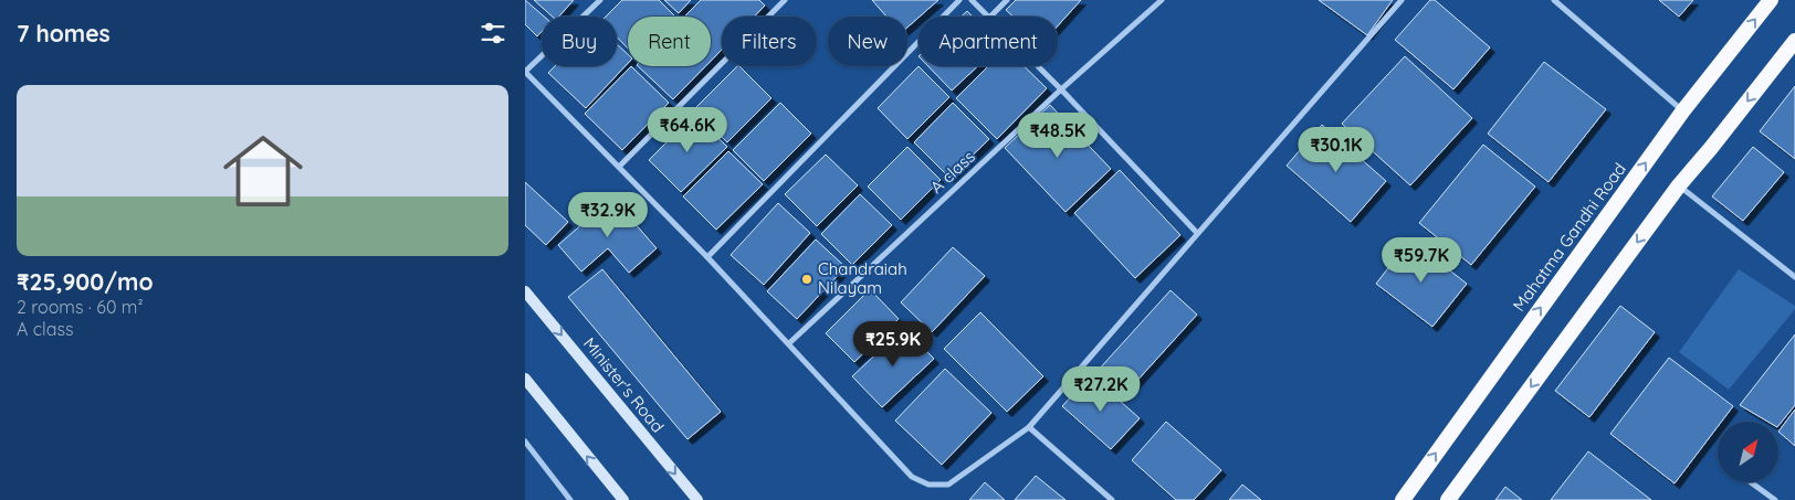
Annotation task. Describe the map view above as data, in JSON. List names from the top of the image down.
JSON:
{
  "streets": {
    "highway": ["Mahatma Gandhi Road"],
    "main road": ["Minister's Road"],
    "street": ["A class"]
  },
  "places": ["Chandraiah Nilayam"],
  "north": "top right",
  "page": {
    "heading": "7 homes",
    "chip": [
      "Buy",
      "Rent",
      "Filters",
      "New",
      "Apartment"
    ],
    "list": [
      {
        "name": "₹25,900/mo",
        "note": "2 rooms · 60 m² · A class"
      }
    ],
    "price": [
      "₹64.6K",
      "₹48.5K",
      "₹30.1K",
      "₹32.9K",
      "₹59.7K",
      "₹25.9K",
      "₹27.2K"
    ]
  }
}
